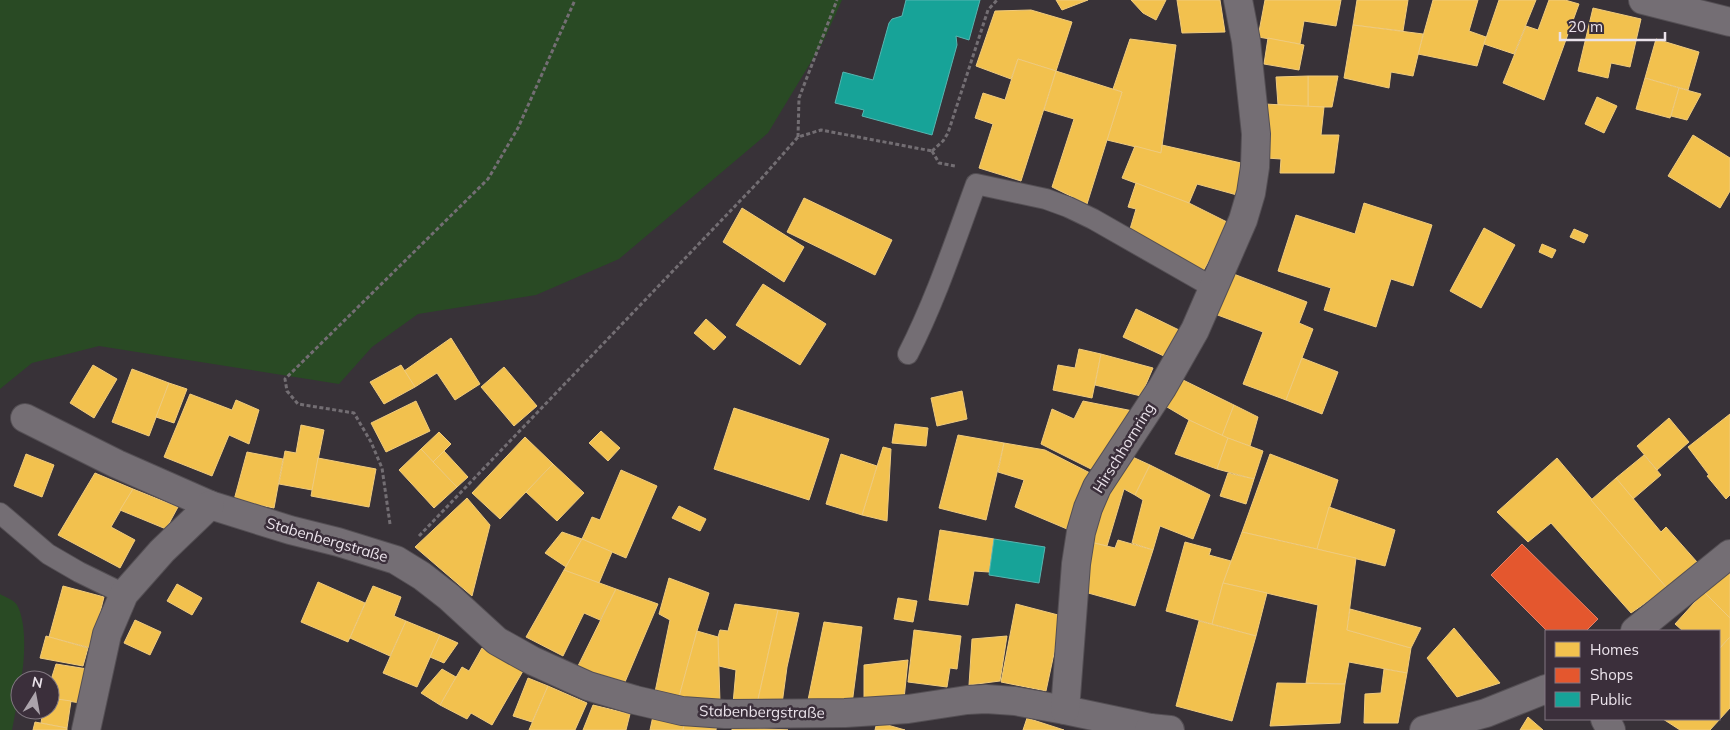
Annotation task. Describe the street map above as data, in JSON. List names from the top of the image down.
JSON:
{
  "streets": {
    "street": ["Hirschhornring", "Stabenbergstraße"]
  },
  "crossings": [
    ["Hirschhornring", "Stabenbergstraße"]
  ],
  "legend": ["Homes", "Shops", "Public"],
  "scale_bar": "20 m",
  "north": "top"
}
